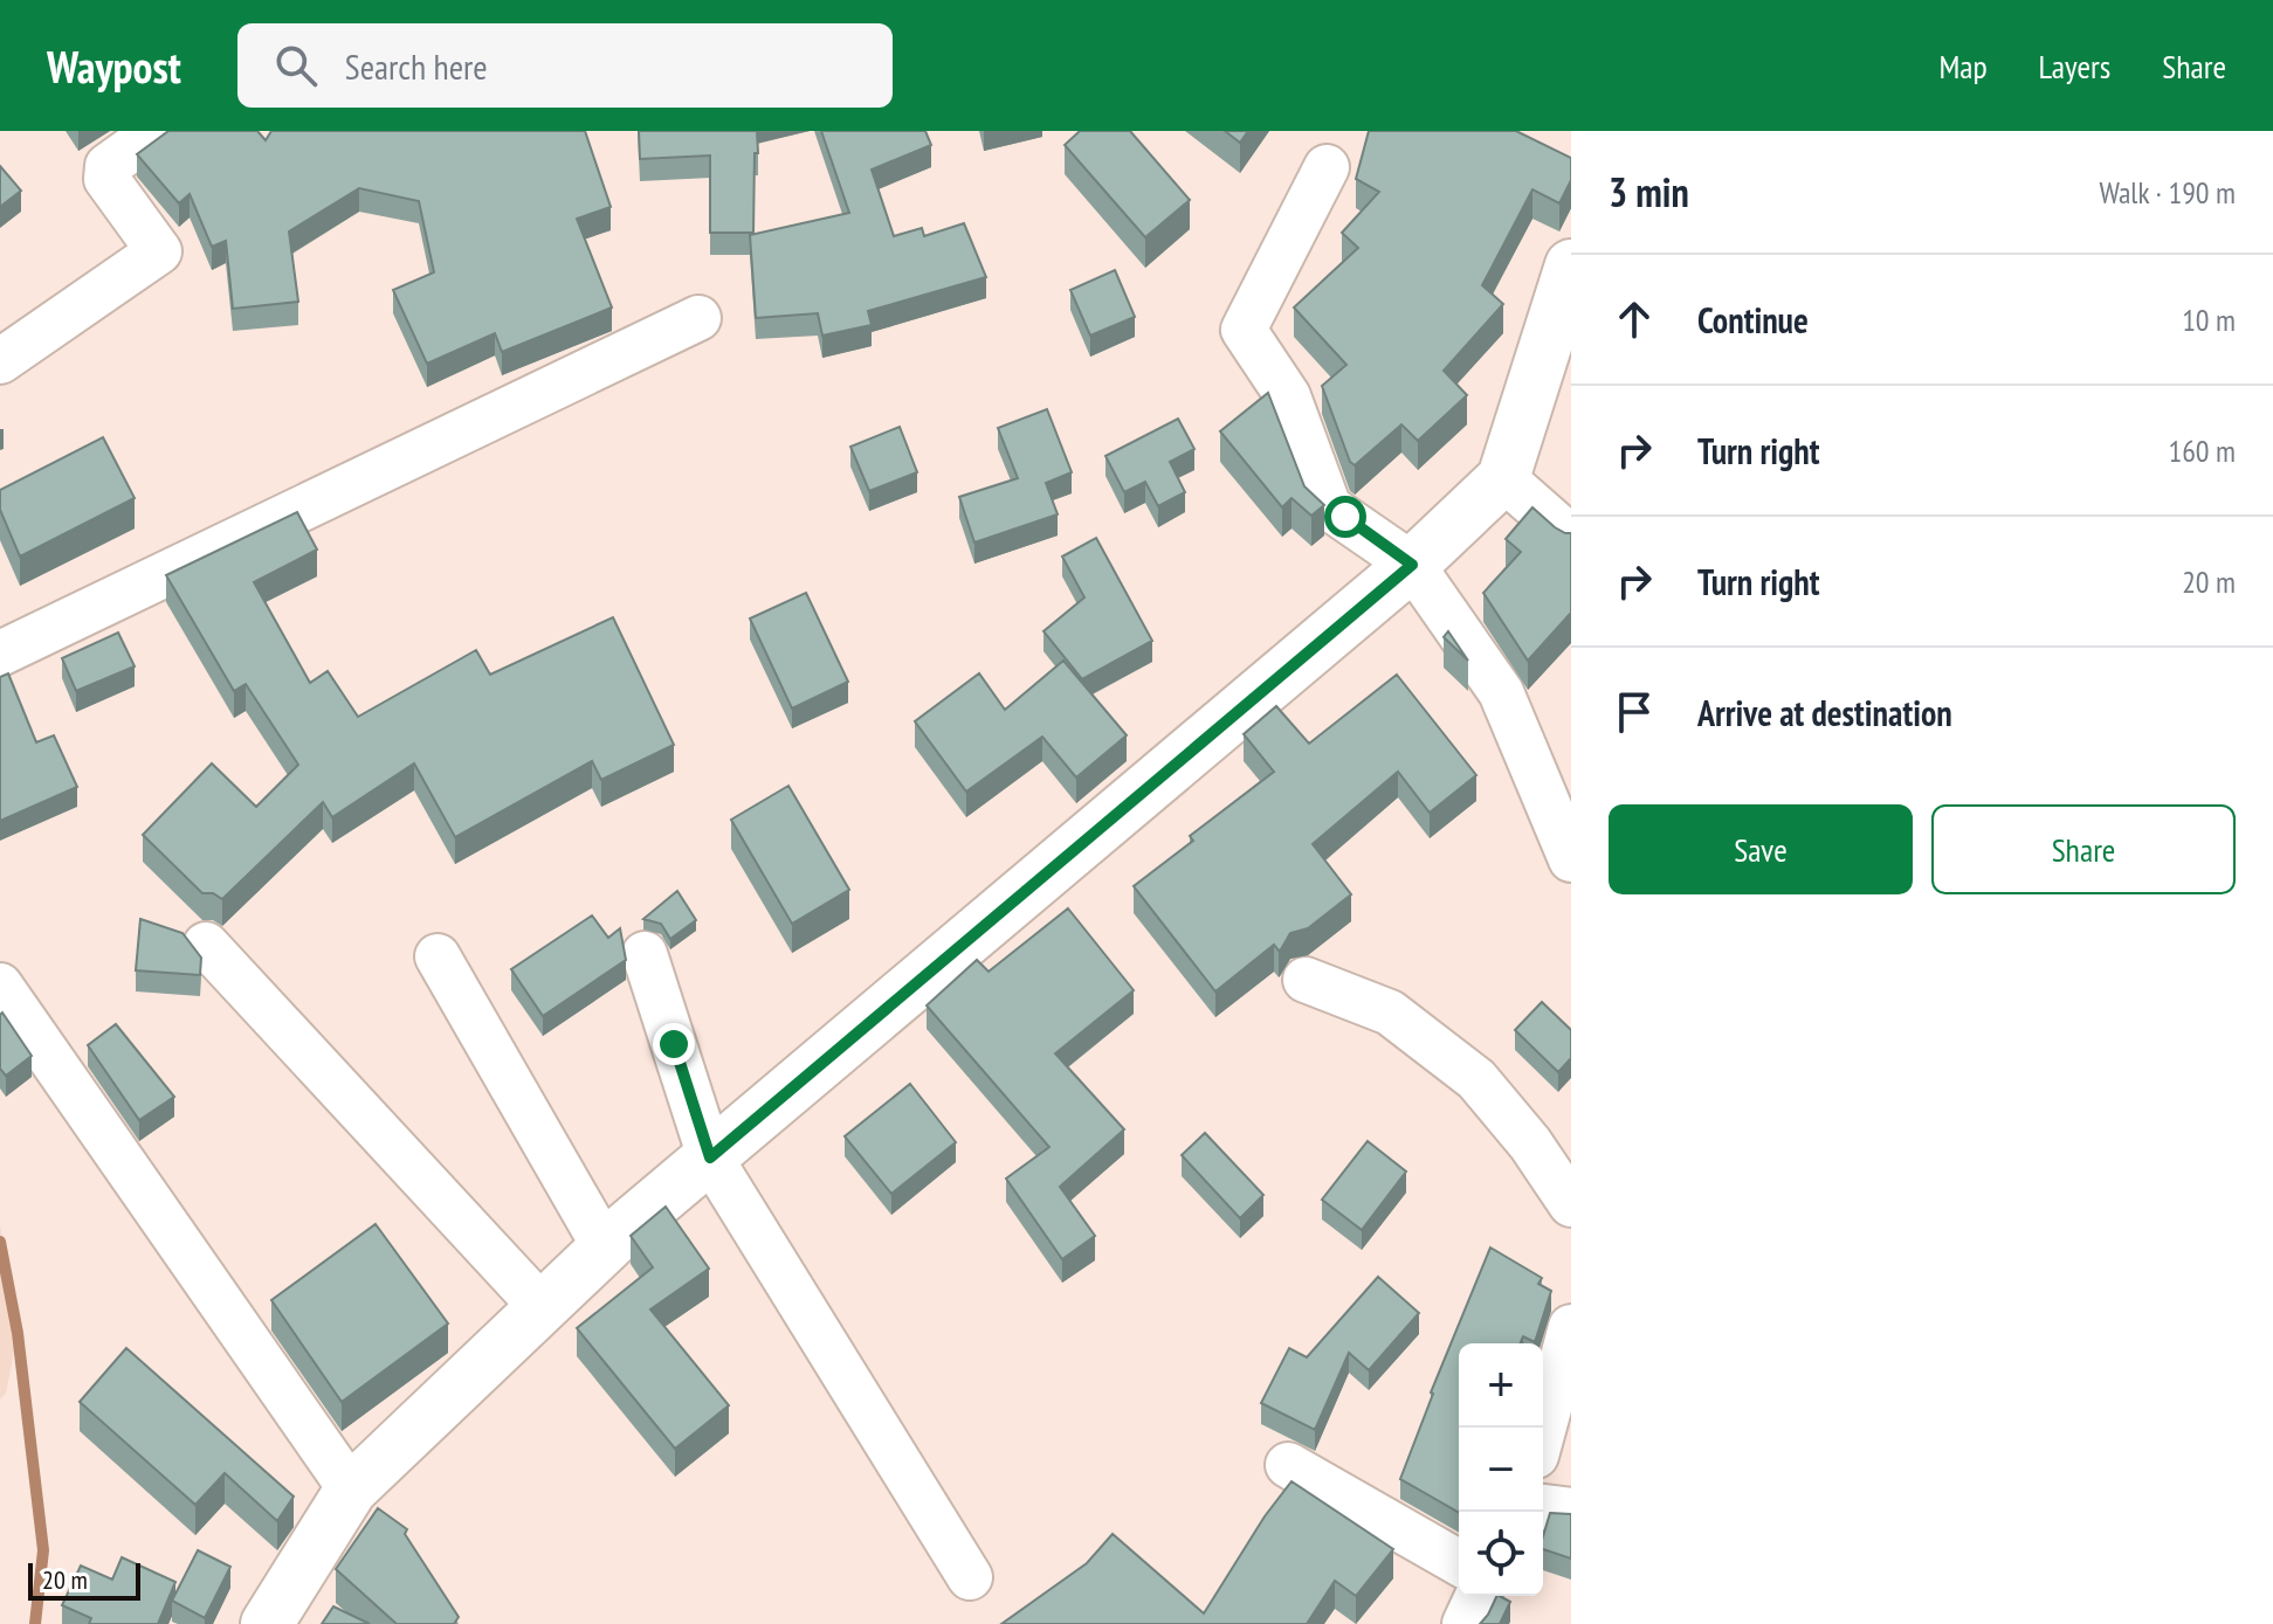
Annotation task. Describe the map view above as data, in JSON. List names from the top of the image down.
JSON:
{
  "scale_bar": "20 m",
  "page": {
    "header": "Waypost",
    "search": "Search here",
    "nav": ["Map", "Layers", "Share"],
    "heading": ["3 min", "Walk · 190 m"],
    "list": [
      ["Continue", "10 m"],
      ["Turn right", "160 m"],
      ["Turn right", "20 m"],
      "Arrive at destination"
    ],
    "buttons": ["Save", "Share"],
    "map_buttons": ["+", "−"],
    "scale": "20 m"
  }
}
